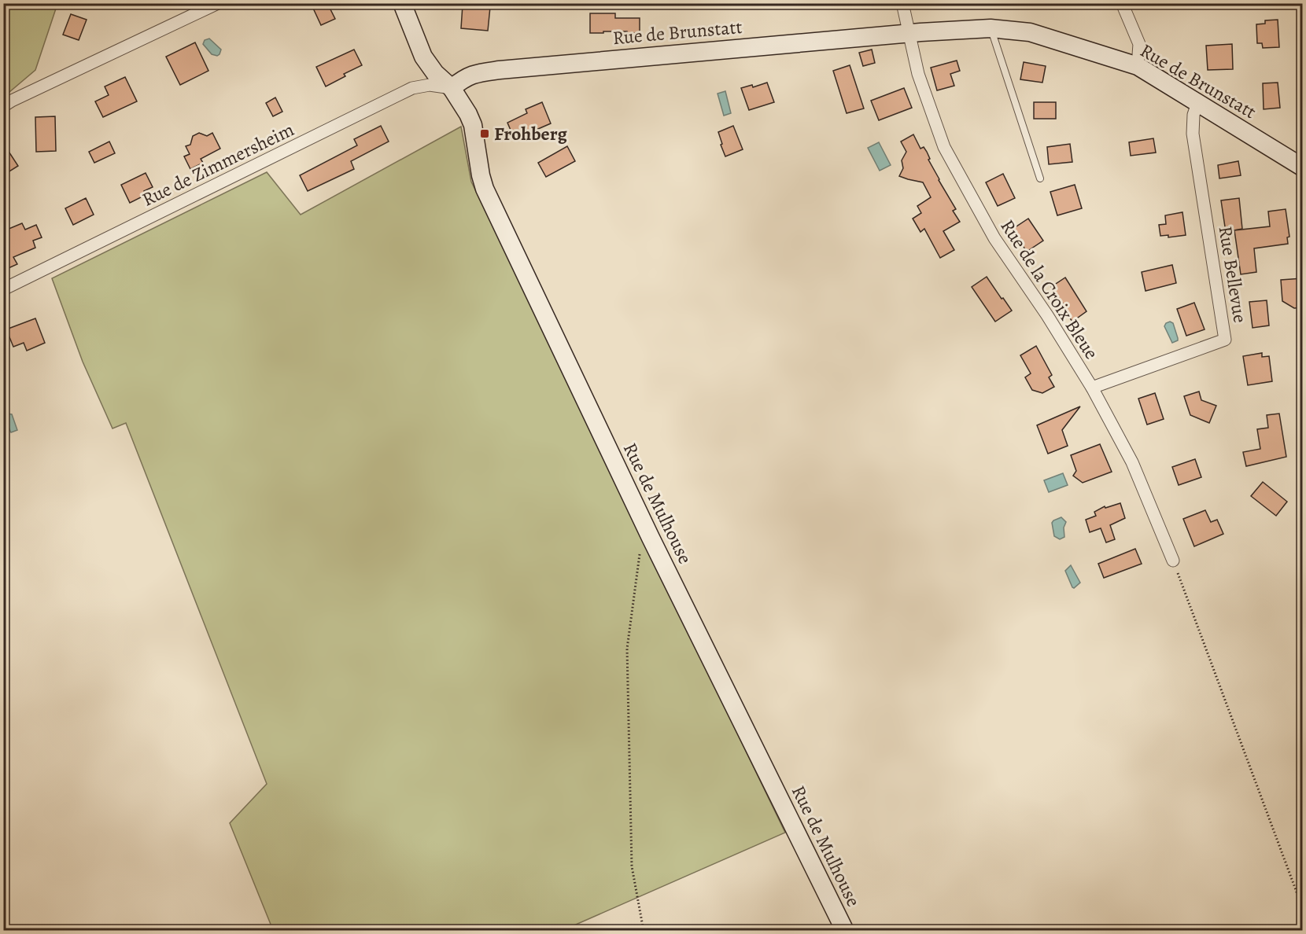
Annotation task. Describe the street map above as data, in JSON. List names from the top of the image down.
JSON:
{
  "streets": {
    "main road": ["Rue de Brunstatt", "Rue de Mulhouse"],
    "street": ["Rue de Zimmersheim", "Rue Bellevue", "Rue de la Croix Bleue"]
  },
  "crossings": [
    ["Rue de Brunstatt", "Rue de Zimmersheim"],
    ["Rue de Brunstatt", "Rue Bellevue"],
    ["Rue de Brunstatt", "Rue de la Croix Bleue"],
    ["Rue de Brunstatt", "Rue de Mulhouse"],
    ["Rue de Zimmersheim", "Rue de Mulhouse"],
    ["Rue Bellevue", "Rue de la Croix Bleue"]
  ],
  "places": {
    "transit": ["Frohberg"]
  }
}
